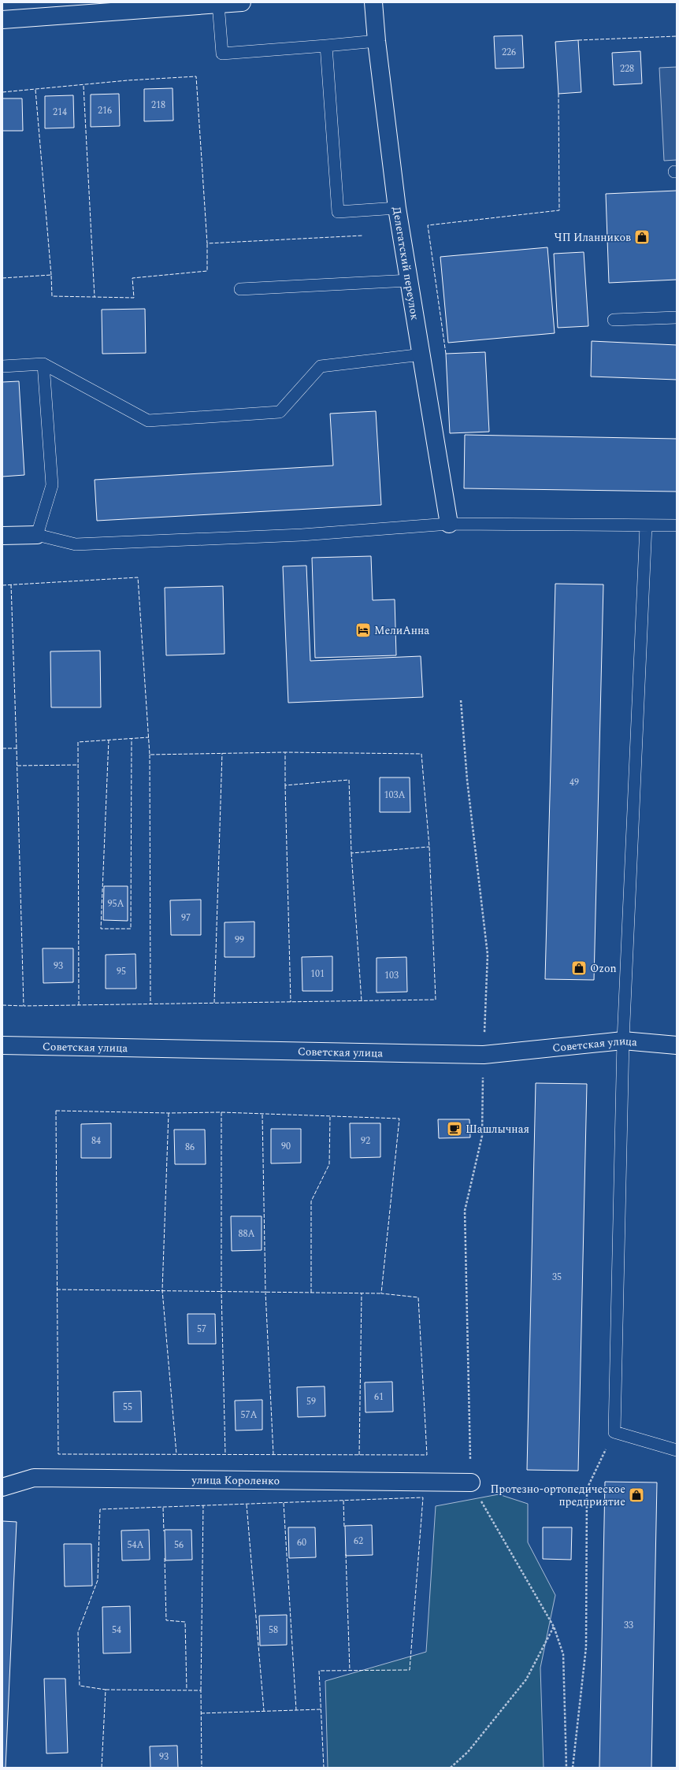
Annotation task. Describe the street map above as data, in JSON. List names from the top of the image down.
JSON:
{
  "streets": {
    "street": ["Делегатский переулок", "Советская улица", "улица Короленко"]
  },
  "places": {
    "shop": ["ЧП Иланников", "Ozon", "Протезно-ортопедическое предприятие"],
    "hotel": ["МелиАнна"],
    "cafe": ["Шашлычная"]
  },
  "house_numbers": [
    "226",
    "228",
    "218",
    "216",
    "214",
    "49",
    "103А",
    "95А",
    "97",
    "99",
    "93",
    "95",
    "101",
    "103",
    "84",
    "92",
    "90",
    "86",
    "88А",
    "35",
    "57",
    "61",
    "59",
    "55",
    "57А",
    "62",
    "60",
    "54А",
    "56",
    "33",
    "54",
    "58",
    "93"
  ]
}
